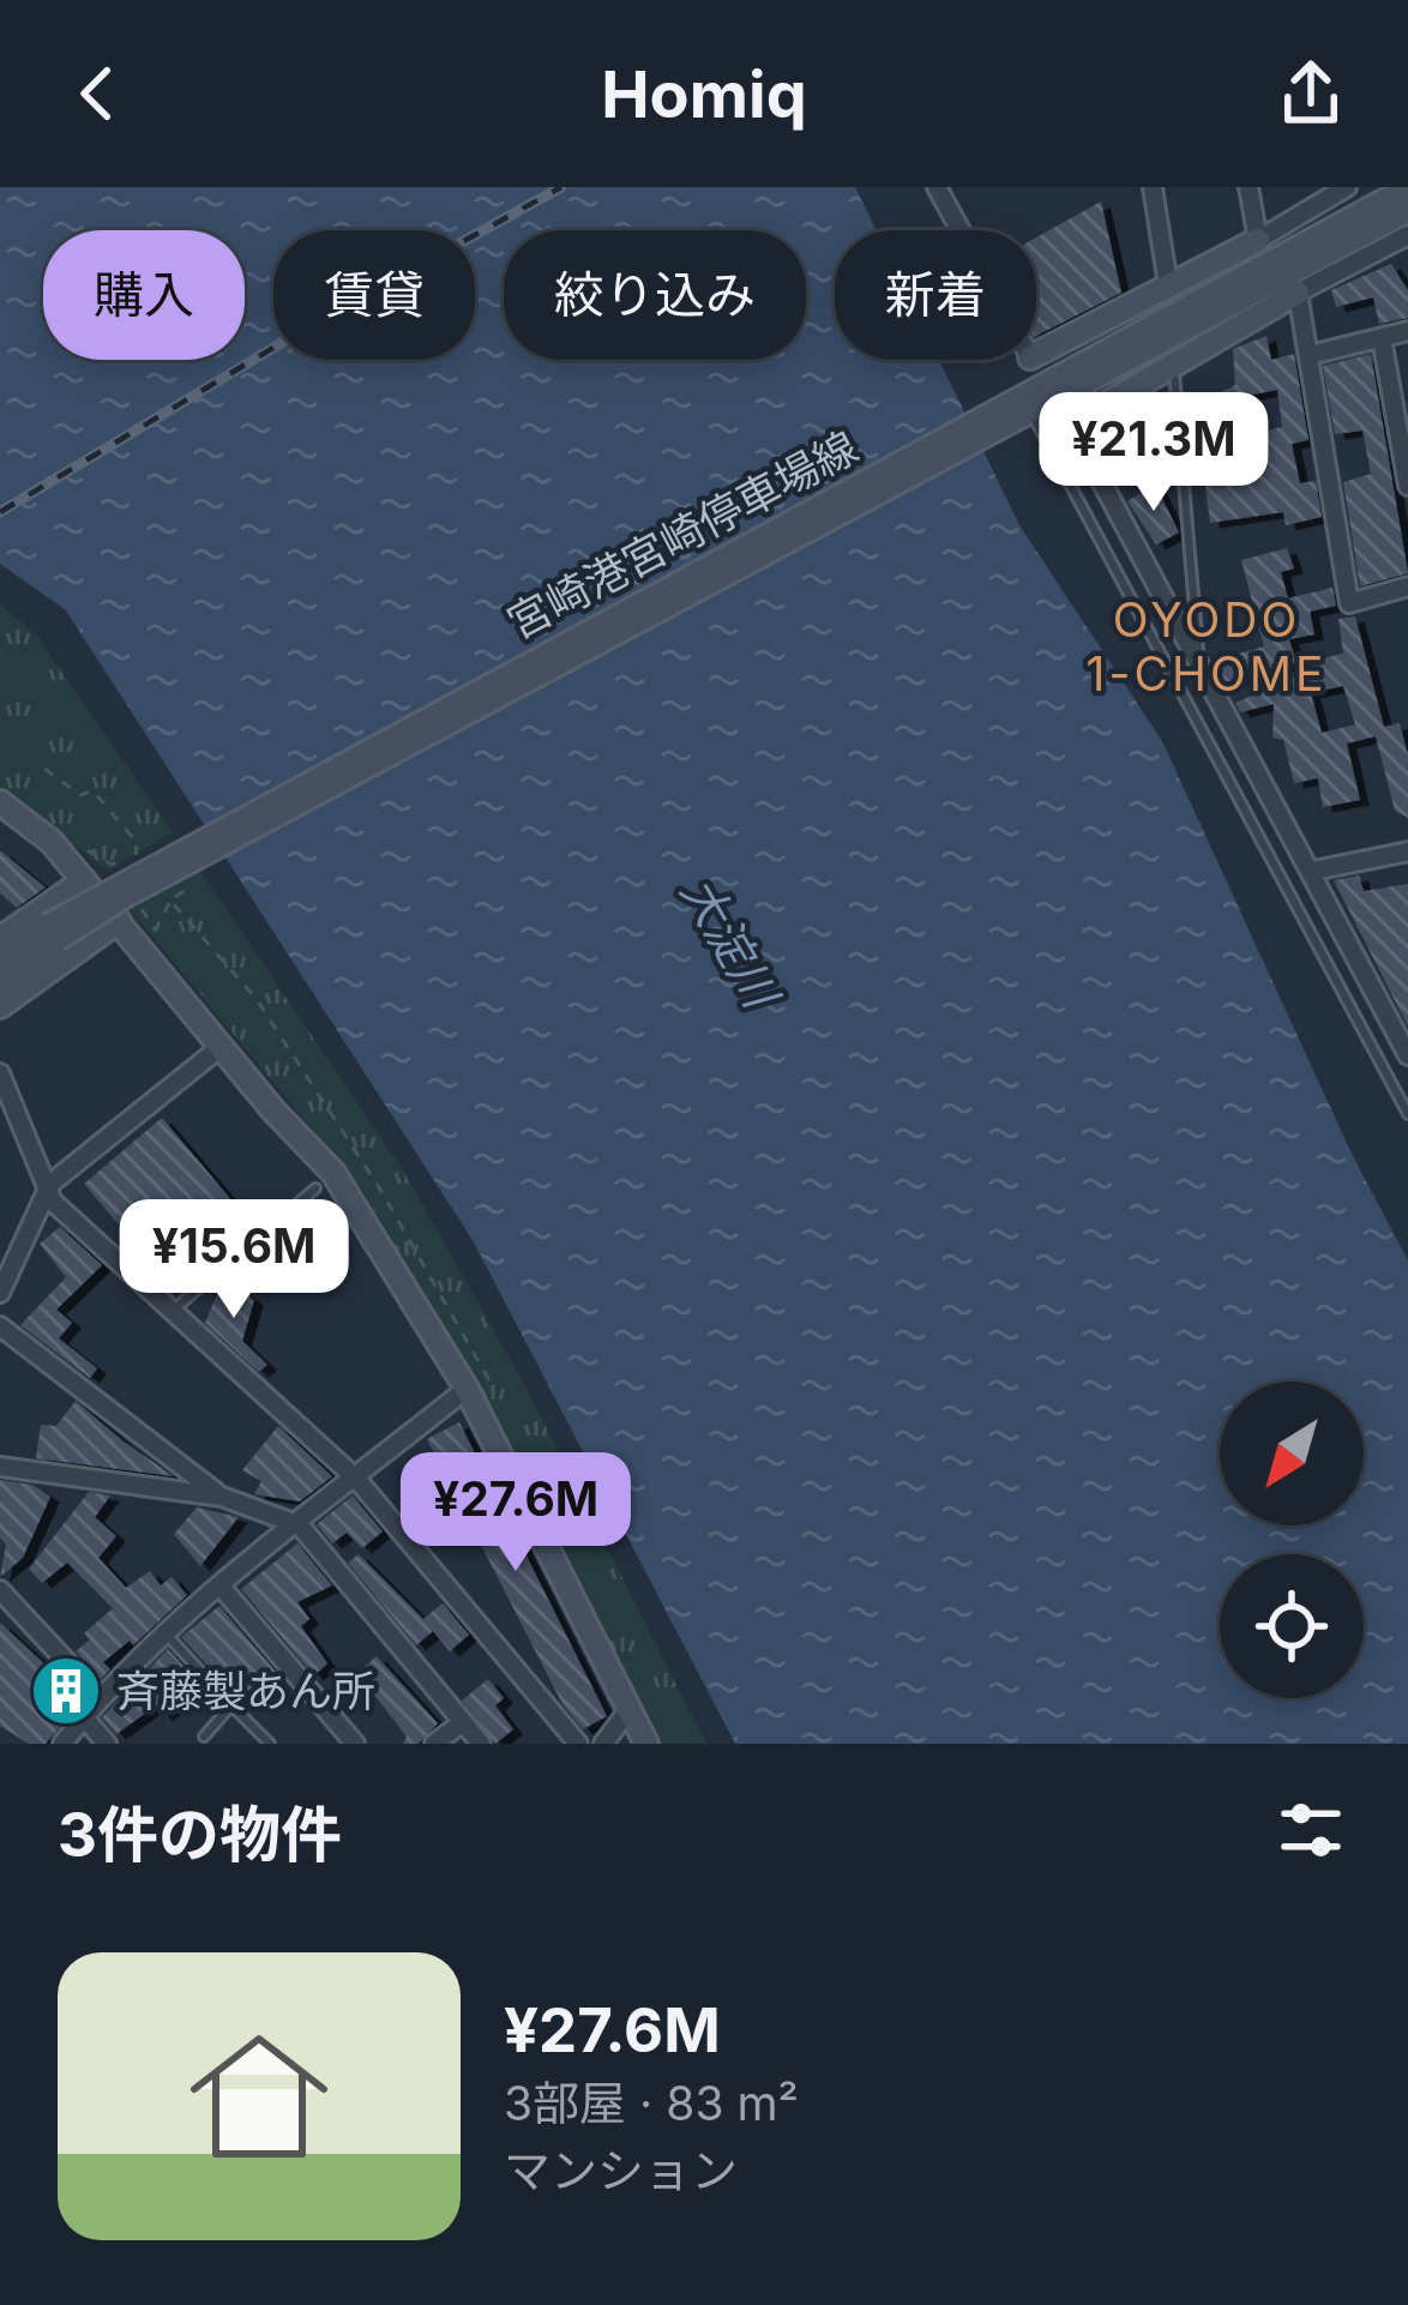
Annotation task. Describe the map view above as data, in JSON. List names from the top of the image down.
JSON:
{
  "streets": {
    "main road": ["宮崎港宮崎停車場線"]
  },
  "districts": ["OYODO 1-CHOME"],
  "water": ["大淀川"],
  "places": {
    "building": ["斉藤製あん所"]
  },
  "north": "bottom left",
  "page": {
    "header": "Homiq",
    "chip": [
      "購入",
      "賃貸",
      "絞り込み",
      "新着"
    ],
    "price": ["¥21.3M", "¥15.6M", "¥27.6M"],
    "heading": "3件の物件",
    "list": [
      {
        "name": "¥27.6M",
        "note": "3部屋 · 83 m² · マンション"
      }
    ]
  }
}
